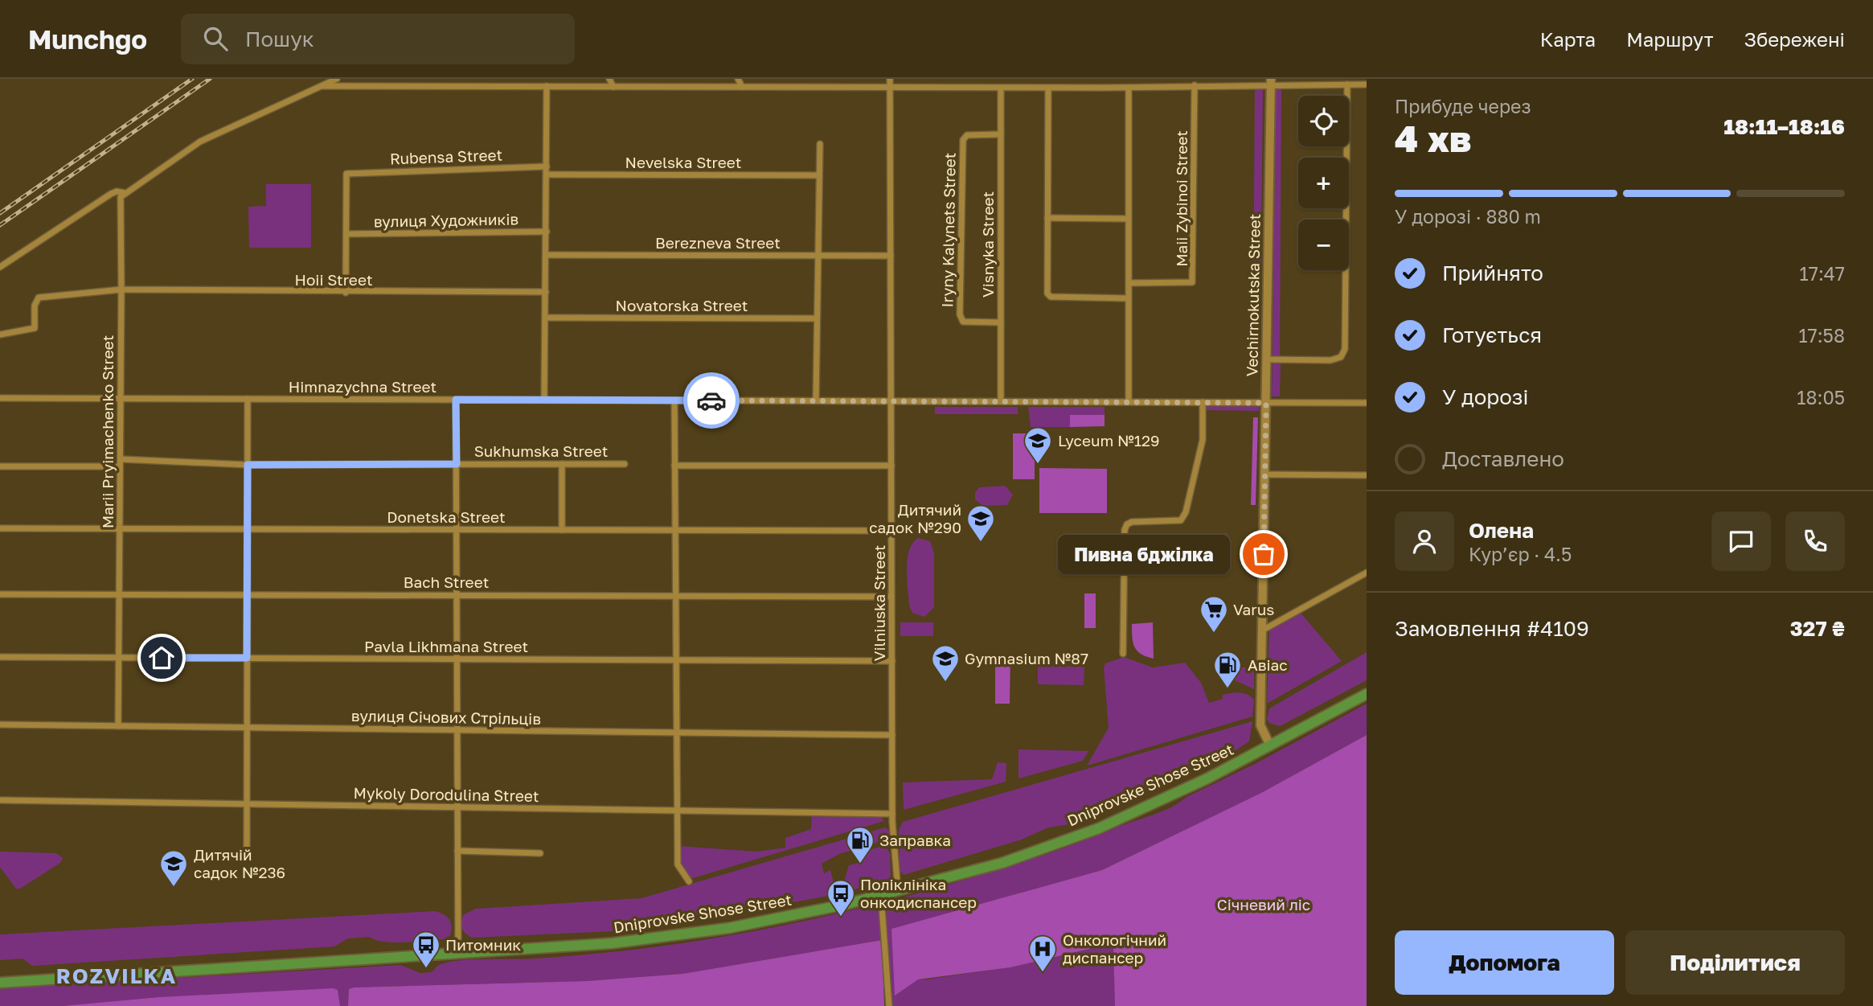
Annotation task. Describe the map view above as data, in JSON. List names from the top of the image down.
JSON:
{
  "streets": {
    "main road": ["Dniprovske Shose Street"],
    "street": [
      "Rubensa Street",
      "Nevelska Street",
      "Maii Zybinoi Street",
      "вулиця Художників",
      "Iryny Kalynets Street",
      "Berezneva Street",
      "Visnyka Street",
      "Hoii Street",
      "Vechirnokutska Street",
      "Novatorska Street",
      "Himnazychna Street",
      "Marii Pryimachenko Street",
      "Sukhumska Street",
      "Donetska Street",
      "Bach Street",
      "Vilniuska Street",
      "Pavla Likhmana Street",
      "вулиця Січових Стрільців",
      "Mykoly Dorodulina Street"
    ]
  },
  "crossings": [
    ["Rubensa Street", "вулиця Художників"],
    ["Iryny Kalynets Street", "Visnyka Street"],
    ["Berezneva Street", "Vilniuska Street"],
    ["Visnyka Street", "Himnazychna Street"],
    ["Hoii Street", "Marii Pryimachenko Street"],
    ["Vechirnokutska Street", "Himnazychna Street"],
    ["Vechirnokutska Street", "Dniprovske Shose Street"],
    ["Himnazychna Street", "Marii Pryimachenko Street"],
    ["Himnazychna Street", "Vilniuska Street"],
    ["Marii Pryimachenko Street", "Sukhumska Street"],
    ["Marii Pryimachenko Street", "Donetska Street"],
    ["Marii Pryimachenko Street", "Bach Street"],
    ["Marii Pryimachenko Street", "Pavla Likhmana Street"],
    ["Marii Pryimachenko Street", "вулиця Січових Стрільців"],
    ["Donetska Street", "Vilniuska Street"],
    ["Bach Street", "Vilniuska Street"],
    ["Vilniuska Street", "Pavla Likhmana Street"],
    ["Vilniuska Street", "вулиця Січових Стрільців"],
    ["Vilniuska Street", "Dniprovske Shose Street"],
    ["Vilniuska Street", "Mykoly Dorodulina Street"]
  ],
  "districts": ["ROZVILKA"],
  "parks": ["Січневий ліс"],
  "places": {
    "school or university": [
      "Lyceum №129",
      "Дитячий садок №290",
      "Gymnasium №87",
      "Дитячій садок №236"
    ],
    "other": ["Пивна бджілка"],
    "supermarket": ["Varus"],
    "fuel station": ["Авіас", "Заправка"],
    "bus stop": ["Поліклініка онкодиспансер", "Питомник"],
    "hospital": ["Онкологічний диспансер"]
  },
  "page": {
    "header": "Munchgo",
    "search": "Пошук",
    "nav": ["Карта", "Маршрут", "Збережені"],
    "heading": ["4 хв", "Прибуде через", "18:11–18:16"],
    "panel": [
      "Олена",
      "Кур’єр · 4.5",
      "Замовлення #4109",
      "327 ₴"
    ],
    "map_buttons": ["+", "−"],
    "bar": "У дорозі · 880 m",
    "list": [
      ["Прийнято", "17:47"],
      ["Готується", "17:58"],
      ["У дорозі", "18:05"],
      "Доставлено"
    ],
    "bubble": "Пивна бджілка",
    "buttons": ["Допомога", "Поділитися"]
  }
}
